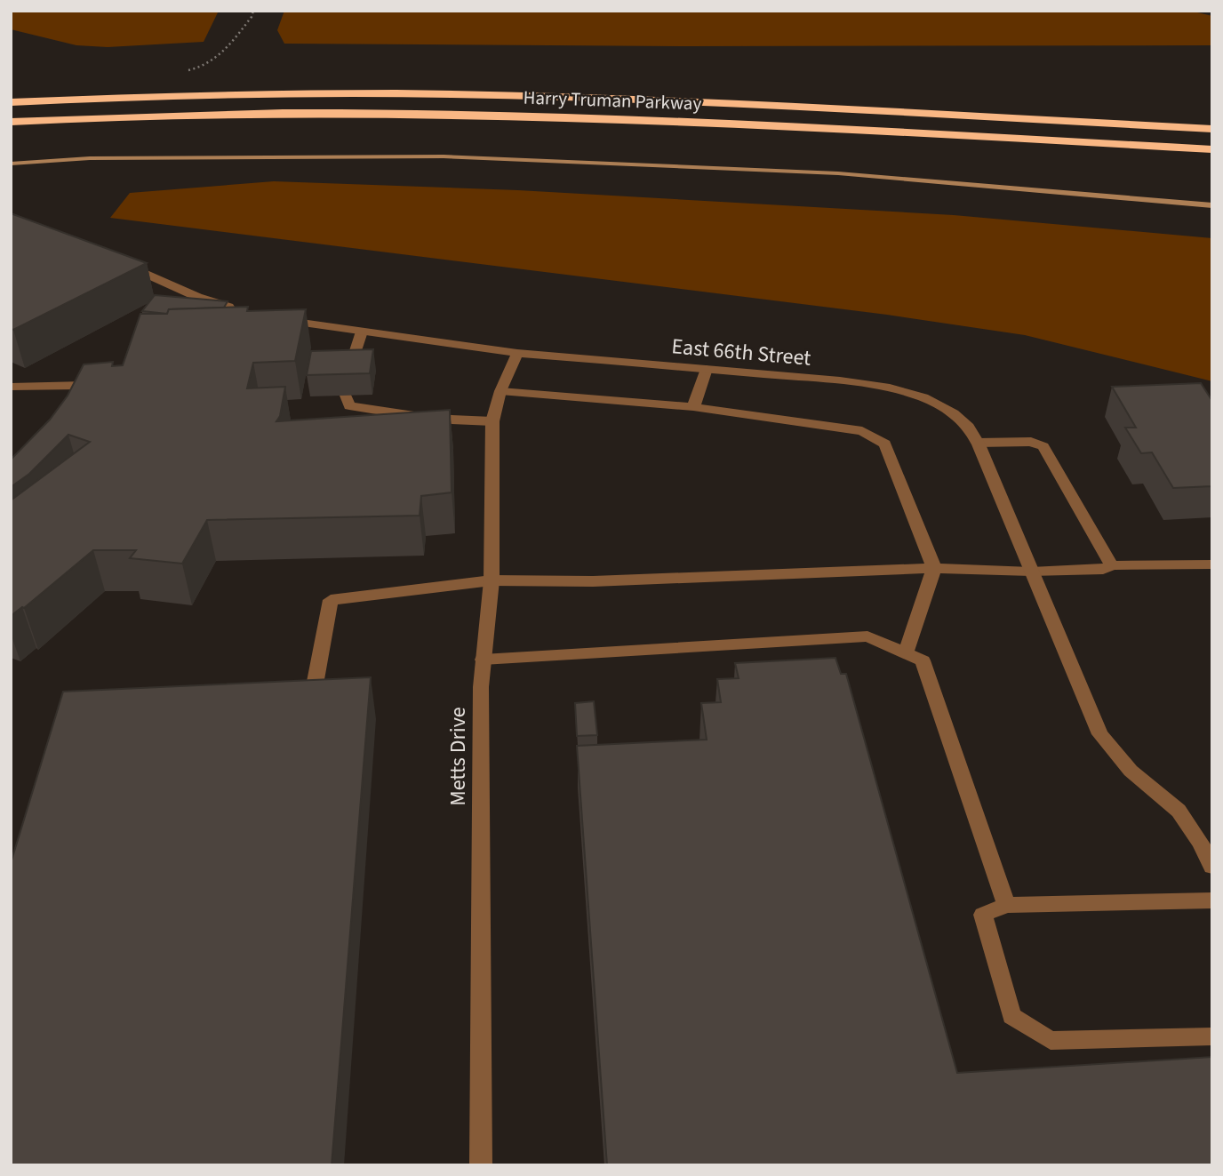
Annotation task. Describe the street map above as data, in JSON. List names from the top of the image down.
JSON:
{
  "streets": {
    "highway": ["Harry Truman Parkway"],
    "street": ["East 66th Street", "Metts Drive"]
  },
  "crossings": [
    ["East 66th Street", "Metts Drive"]
  ]
}
